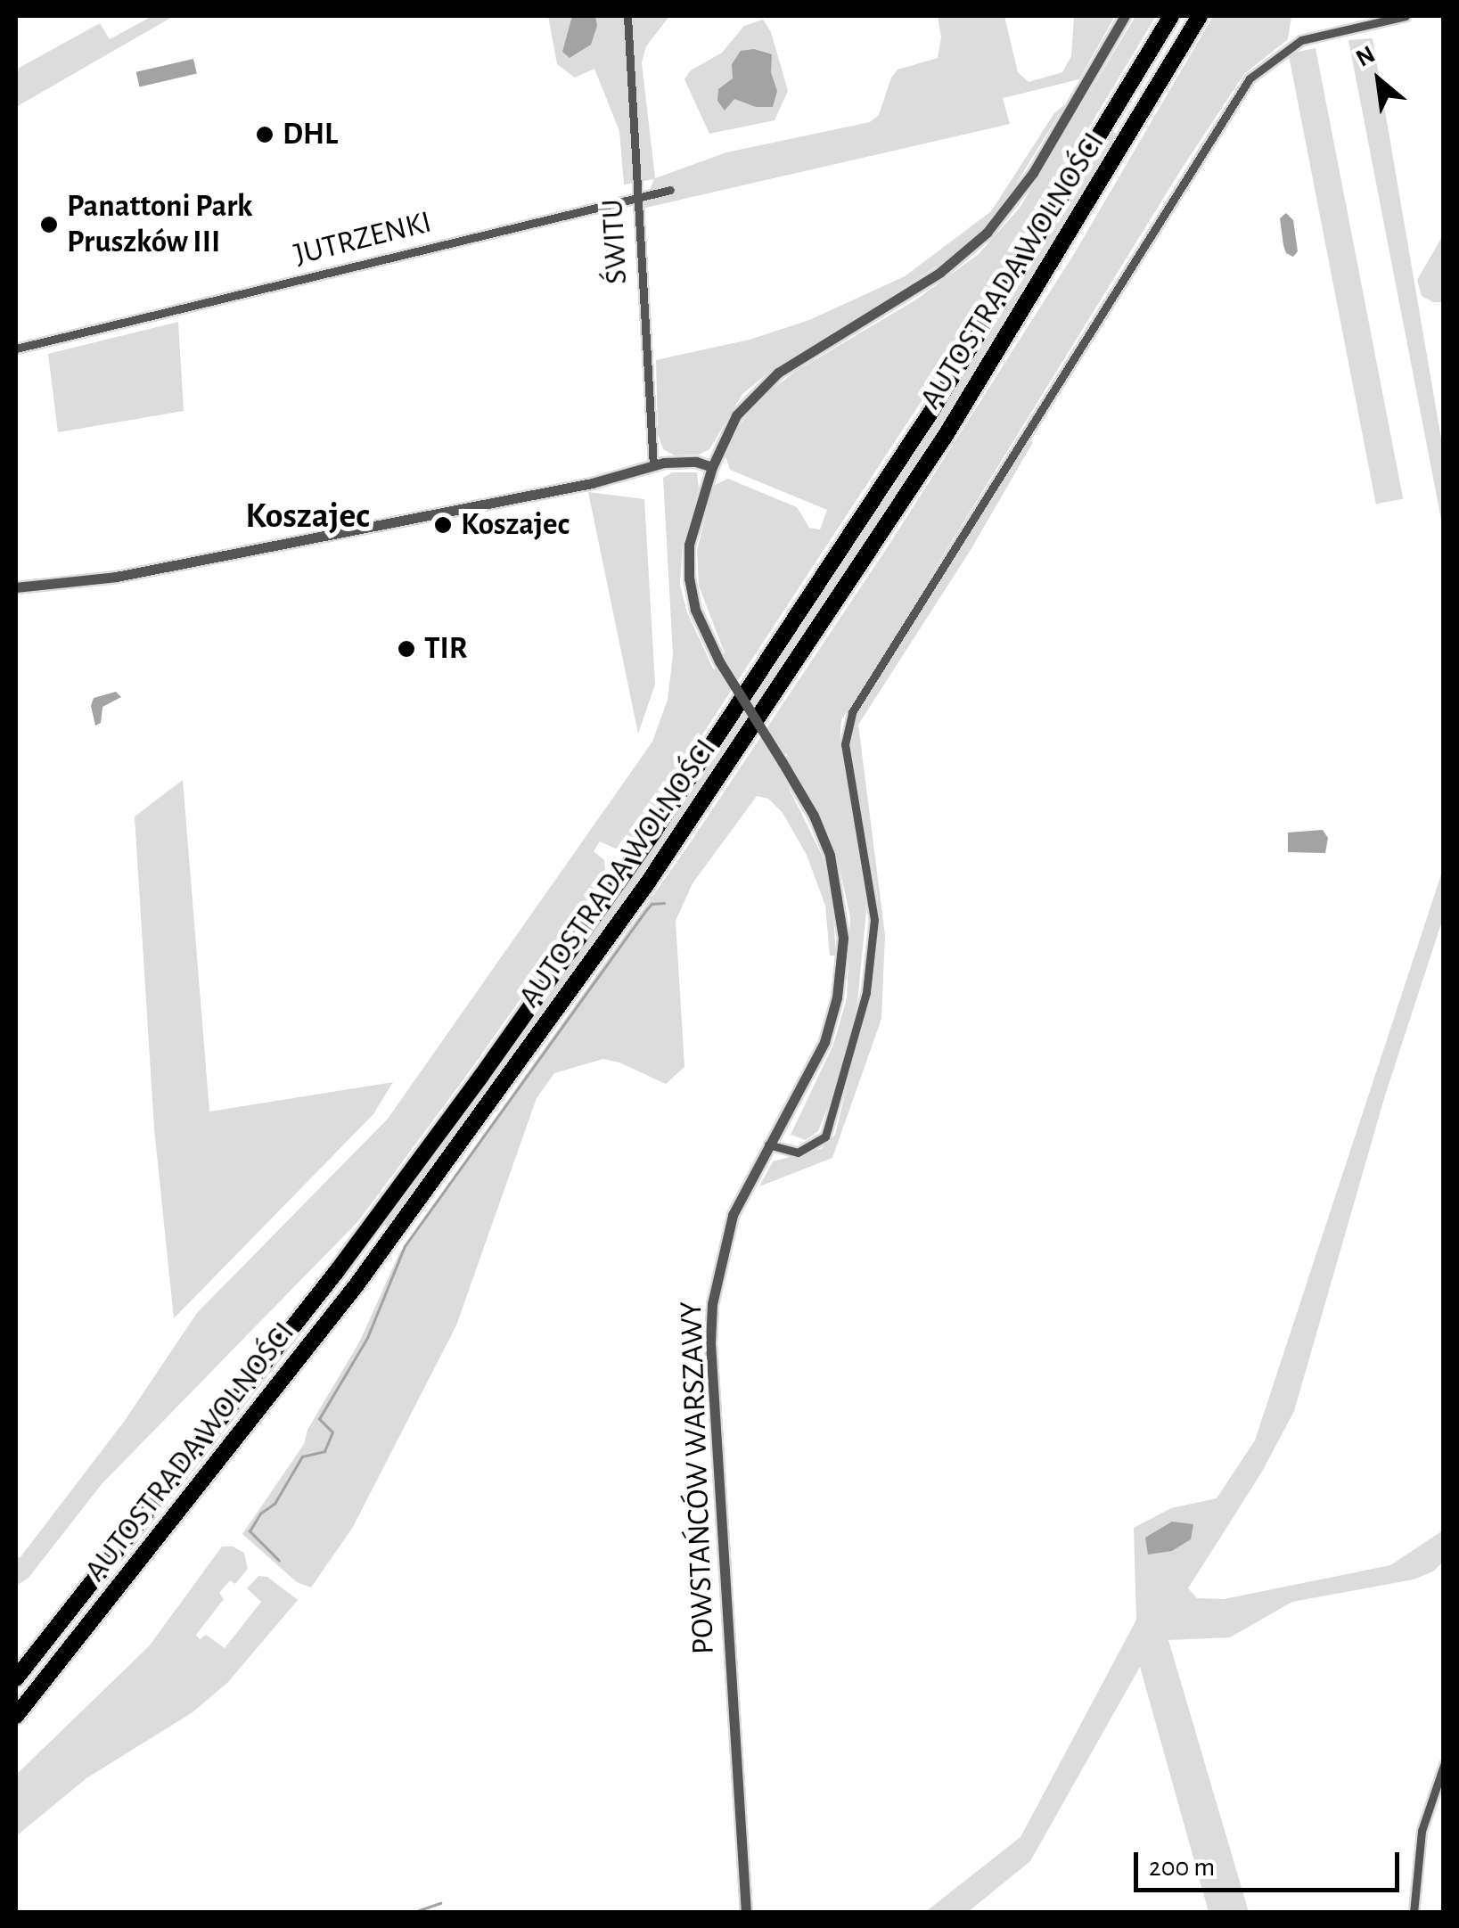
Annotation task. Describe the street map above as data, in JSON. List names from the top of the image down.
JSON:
{
  "streets": {
    "highway": ["AUTOSTRADA WOLNOŚCI"],
    "street": ["JUTRZENKI", "ŚWITU", "POWSTAŃCÓW WARSZAWY"]
  },
  "crossings": [
    ["JUTRZENKI", "ŚWITU"]
  ],
  "districts": ["Koszajec"],
  "places": [
    "DHL",
    "Panattoni Park Pruszków III",
    "Koszajec",
    "TIR"
  ],
  "scale_bar": "200 m",
  "north": "top left"
}
